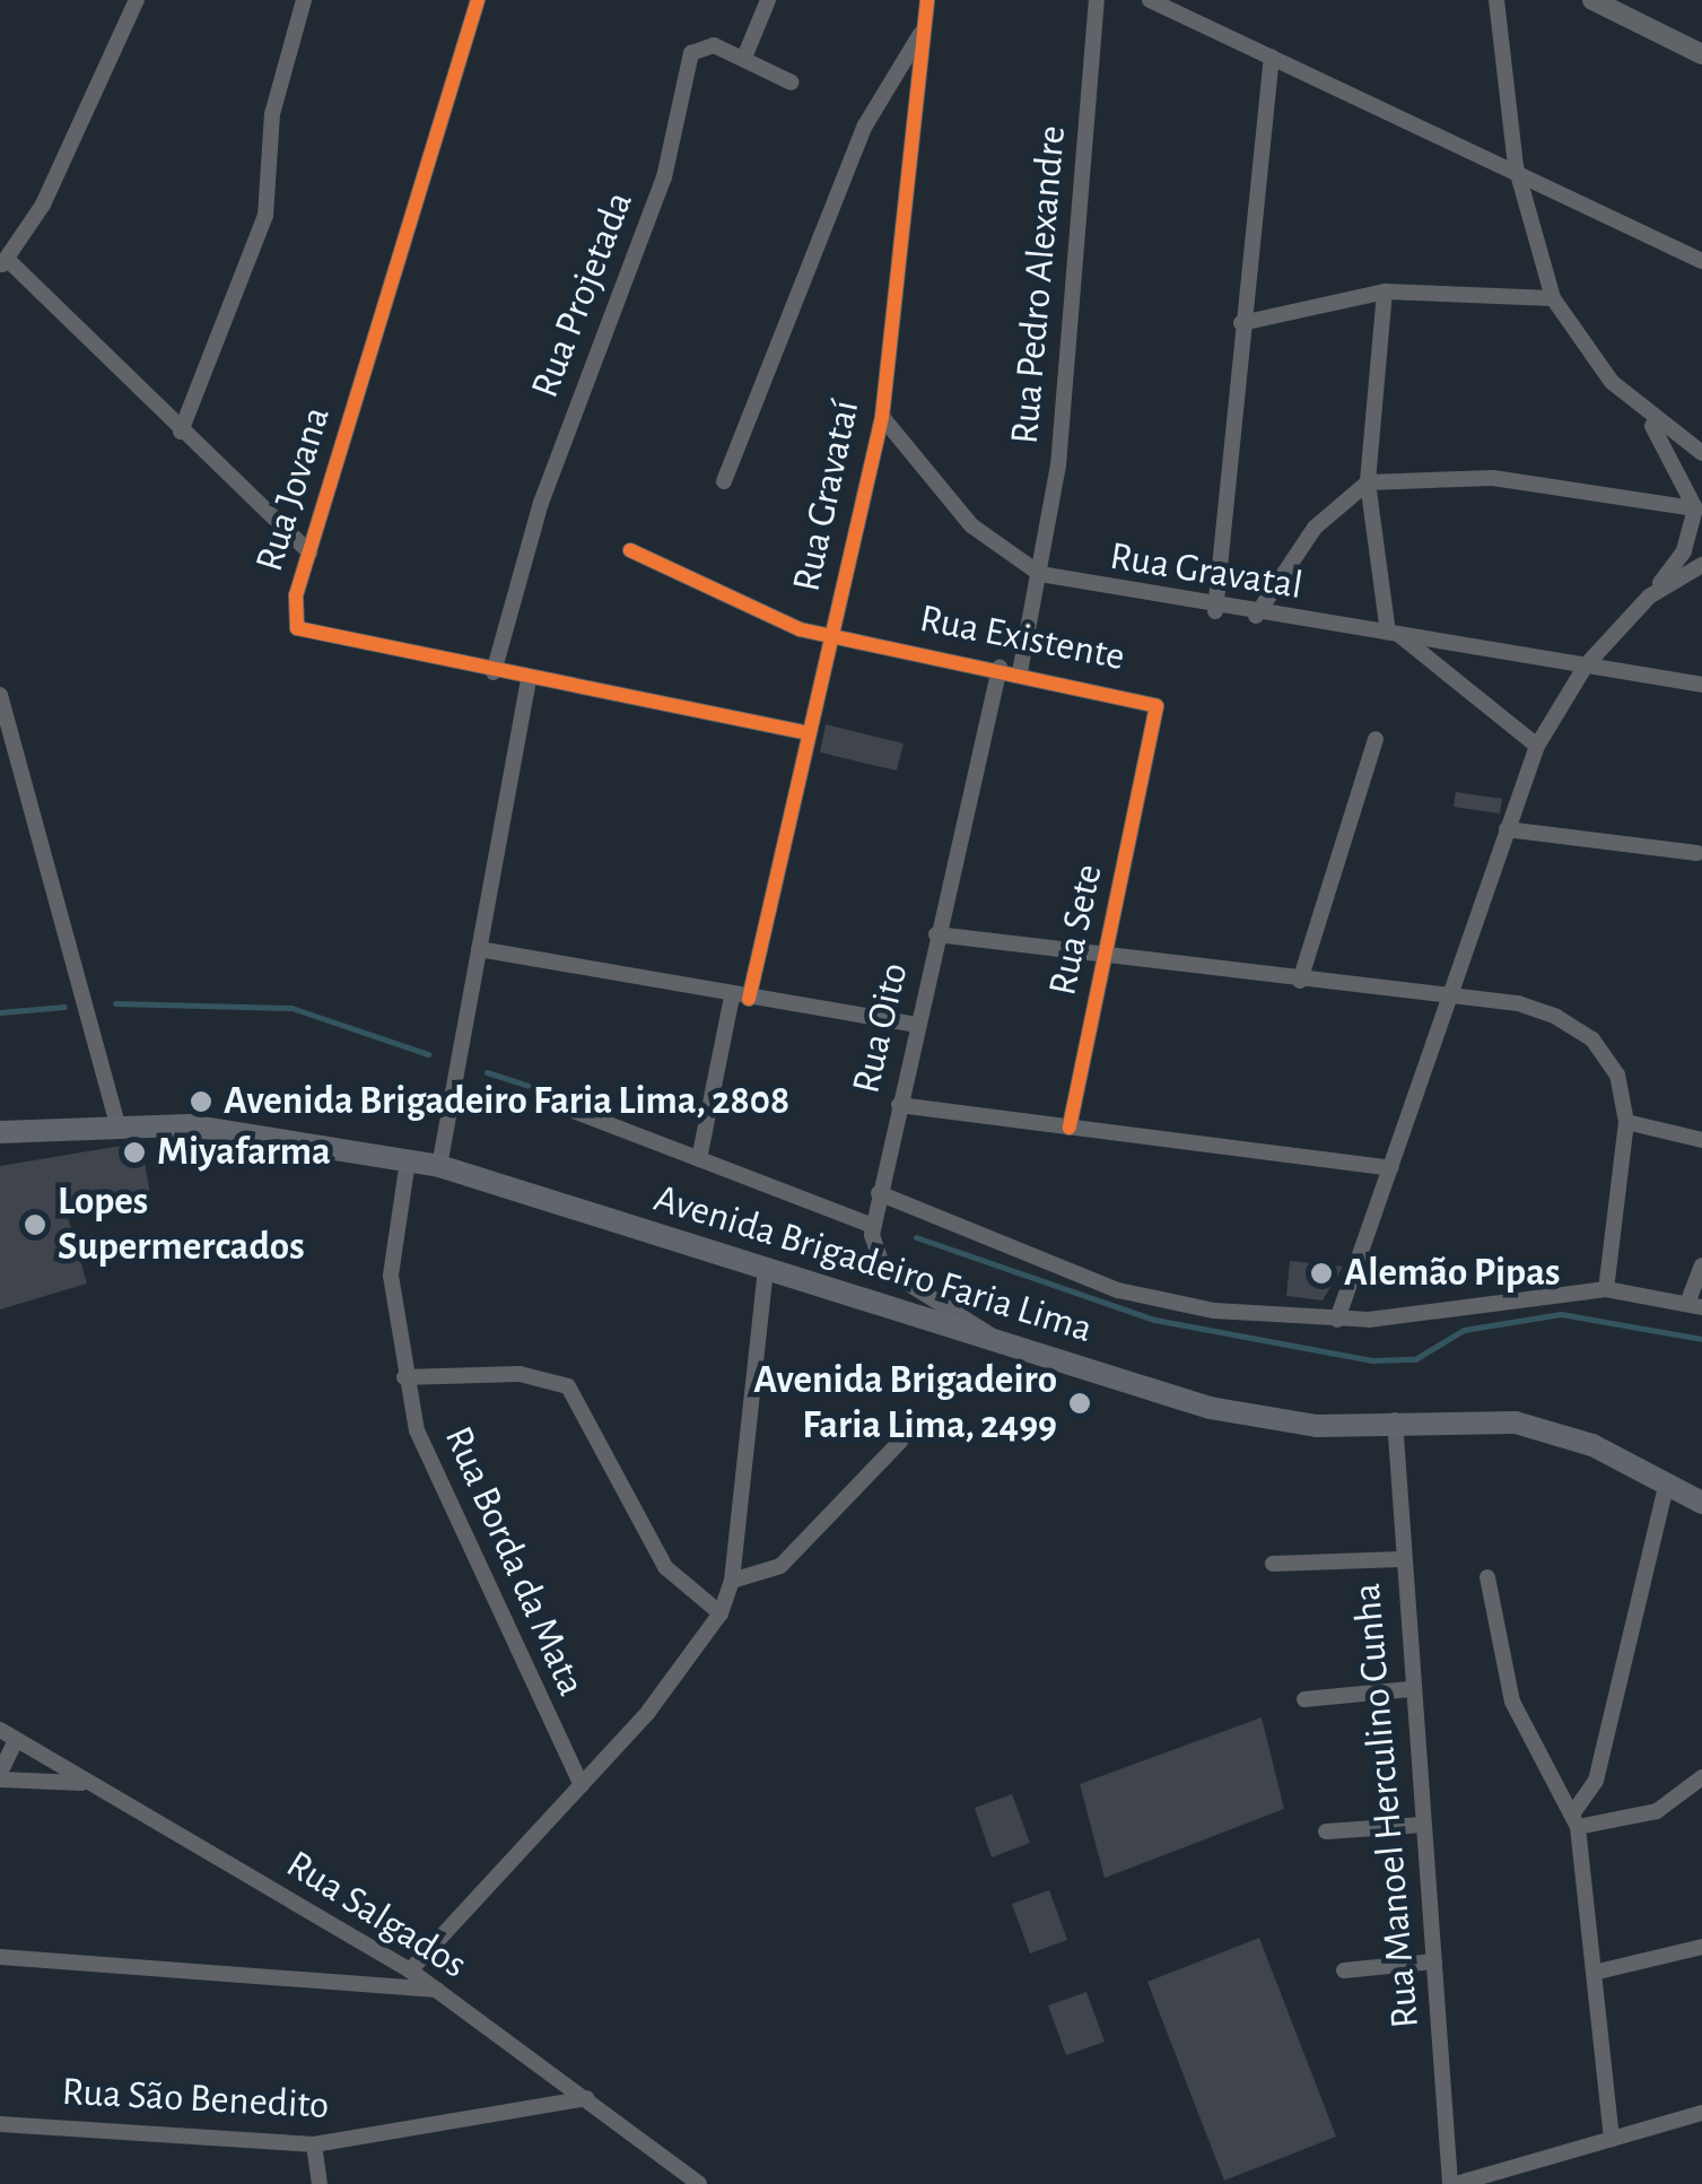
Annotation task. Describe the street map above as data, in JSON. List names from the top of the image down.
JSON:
{
  "streets": {
    "main road": ["Avenida Brigadeiro Faria Lima"],
    "street": [
      "Rua Pedro Alexandre",
      "Rua Projetada",
      "Rua Jovana",
      "Rua Gravataí",
      "Rua Gravatal",
      "Rua Existente",
      "Rua Sete",
      "Rua Oito",
      "Rua Borda da Mata",
      "Rua Manoel Herculino Cunha",
      "Rua Salgados",
      "Rua São Benedito"
    ]
  },
  "crossings": [
    ["Rua Pedro Alexandre", "Rua Gravatal"],
    ["Rua Projetada", "Rua Jovana"],
    ["Rua Jovana", "Rua Gravataí"],
    ["Rua Gravataí", "Rua Gravatal"],
    ["Rua Gravataí", "Rua Existente"],
    ["Rua Existente", "Rua Sete"],
    ["Rua Existente", "Rua Oito"],
    ["Avenida Brigadeiro Faria Lima", "Rua Borda da Mata"],
    ["Avenida Brigadeiro Faria Lima", "Rua Manoel Herculino Cunha"],
    ["Rua Salgados", "Rua São Benedito"]
  ],
  "places": [
    "Avenida Brigadeiro Faria Lima, 2808",
    "Miyafarma",
    "Lopes Supermercados",
    "Alemão Pipas",
    "Avenida Brigadeiro Faria Lima, 2499"
  ]
}
